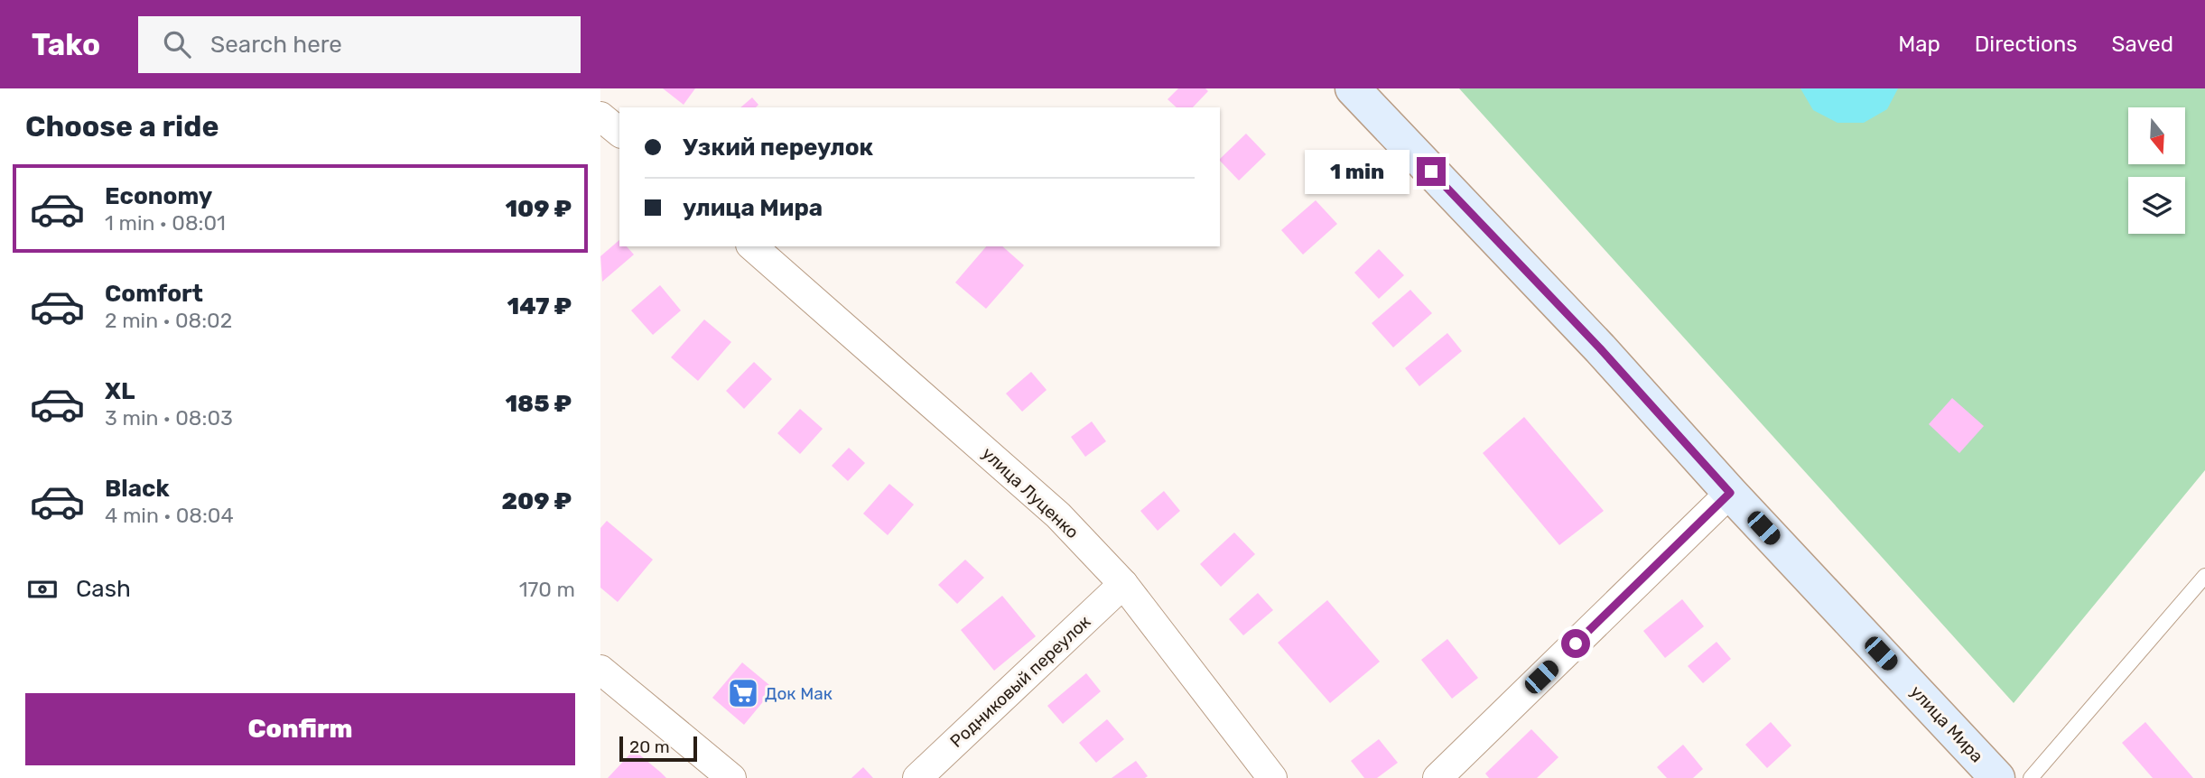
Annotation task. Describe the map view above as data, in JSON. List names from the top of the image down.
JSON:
{
  "streets": {
    "main road": ["улица Мира"],
    "street": ["улица Луценко", "Родниковый переулок"]
  },
  "crossings": [
    ["улица Луценко", "Родниковый переулок"]
  ],
  "places": {
    "supermarket": ["Док Мак"]
  },
  "scale_bar": "20 m",
  "north": "bottom",
  "page": {
    "header": "Tako",
    "search": "Search here",
    "nav": ["Map", "Directions", "Saved"],
    "heading": "Choose a ride",
    "banner": ["Узкий переулок", "улица Мира"],
    "bubble": "1 min",
    "list": [
      {
        "name": "Economy",
        "note": "1 min · 08:01",
        "value": "109 ₽"
      },
      {
        "name": "Comfort",
        "note": "2 min · 08:02",
        "value": "147 ₽"
      },
      {
        "name": "XL",
        "note": "3 min · 08:03",
        "value": "185 ₽"
      },
      {
        "name": "Black",
        "note": "4 min · 08:04",
        "value": "209 ₽"
      }
    ],
    "pay": ["Cash", "170 m"],
    "buttons": "Confirm",
    "scale": "20 m"
  }
}
